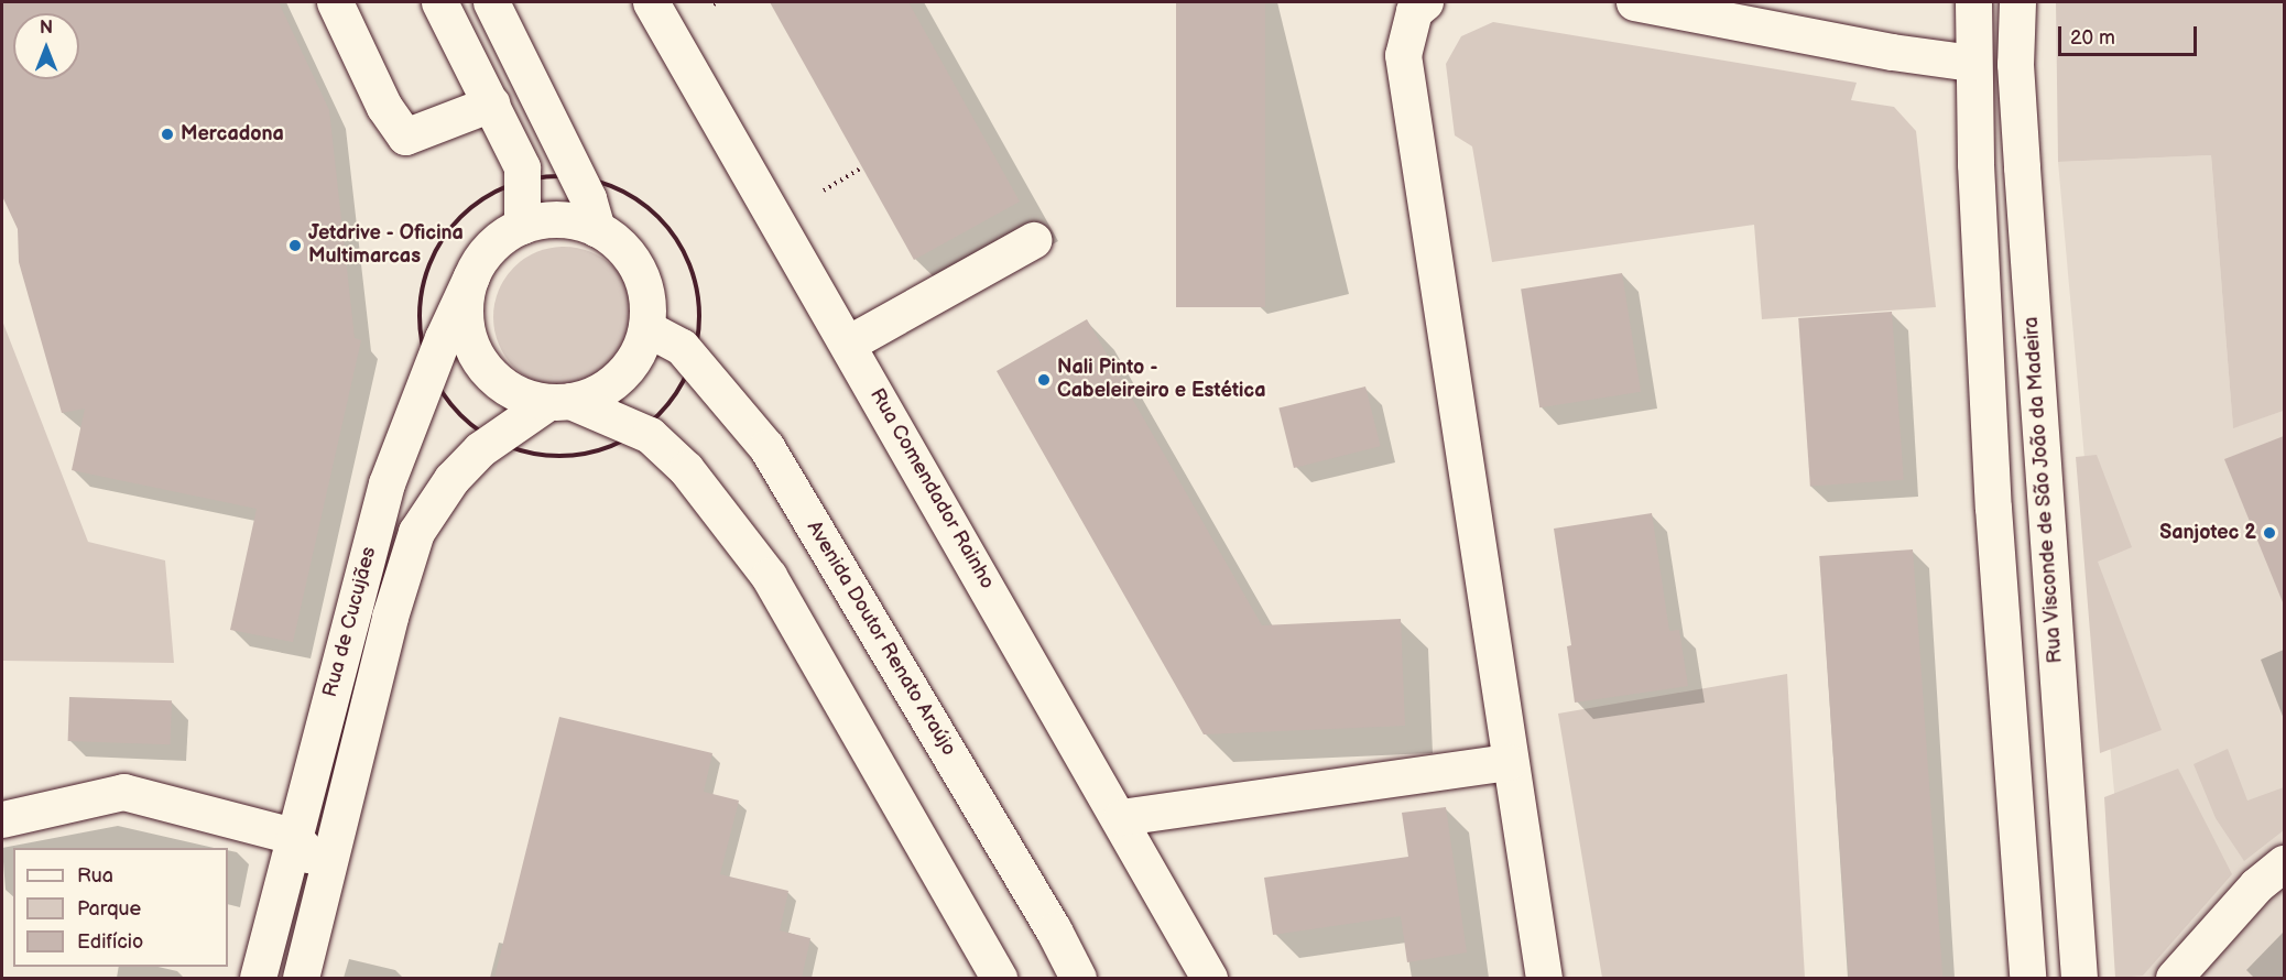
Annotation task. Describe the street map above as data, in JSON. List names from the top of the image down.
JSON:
{
  "streets": {
    "main road": [
      "Rua Comendador Rainho",
      "Rua Visconde de São João da Madeira",
      "Rua de Cucujães",
      "Avenida Doutor Renato Araújo"
    ]
  },
  "crossings": [
    ["Rua de Cucujães", "Avenida Doutor Renato Araújo"]
  ],
  "places": [
    "Mercadona",
    "Jetdrive - Oficina Multimarcas",
    "Nali Pinto - Cabeleireiro e Estética",
    "Sanjotec 2"
  ],
  "legend": ["Rua", "Parque", "Edifício"],
  "scale_bar": "20 m",
  "north": "top"
}
